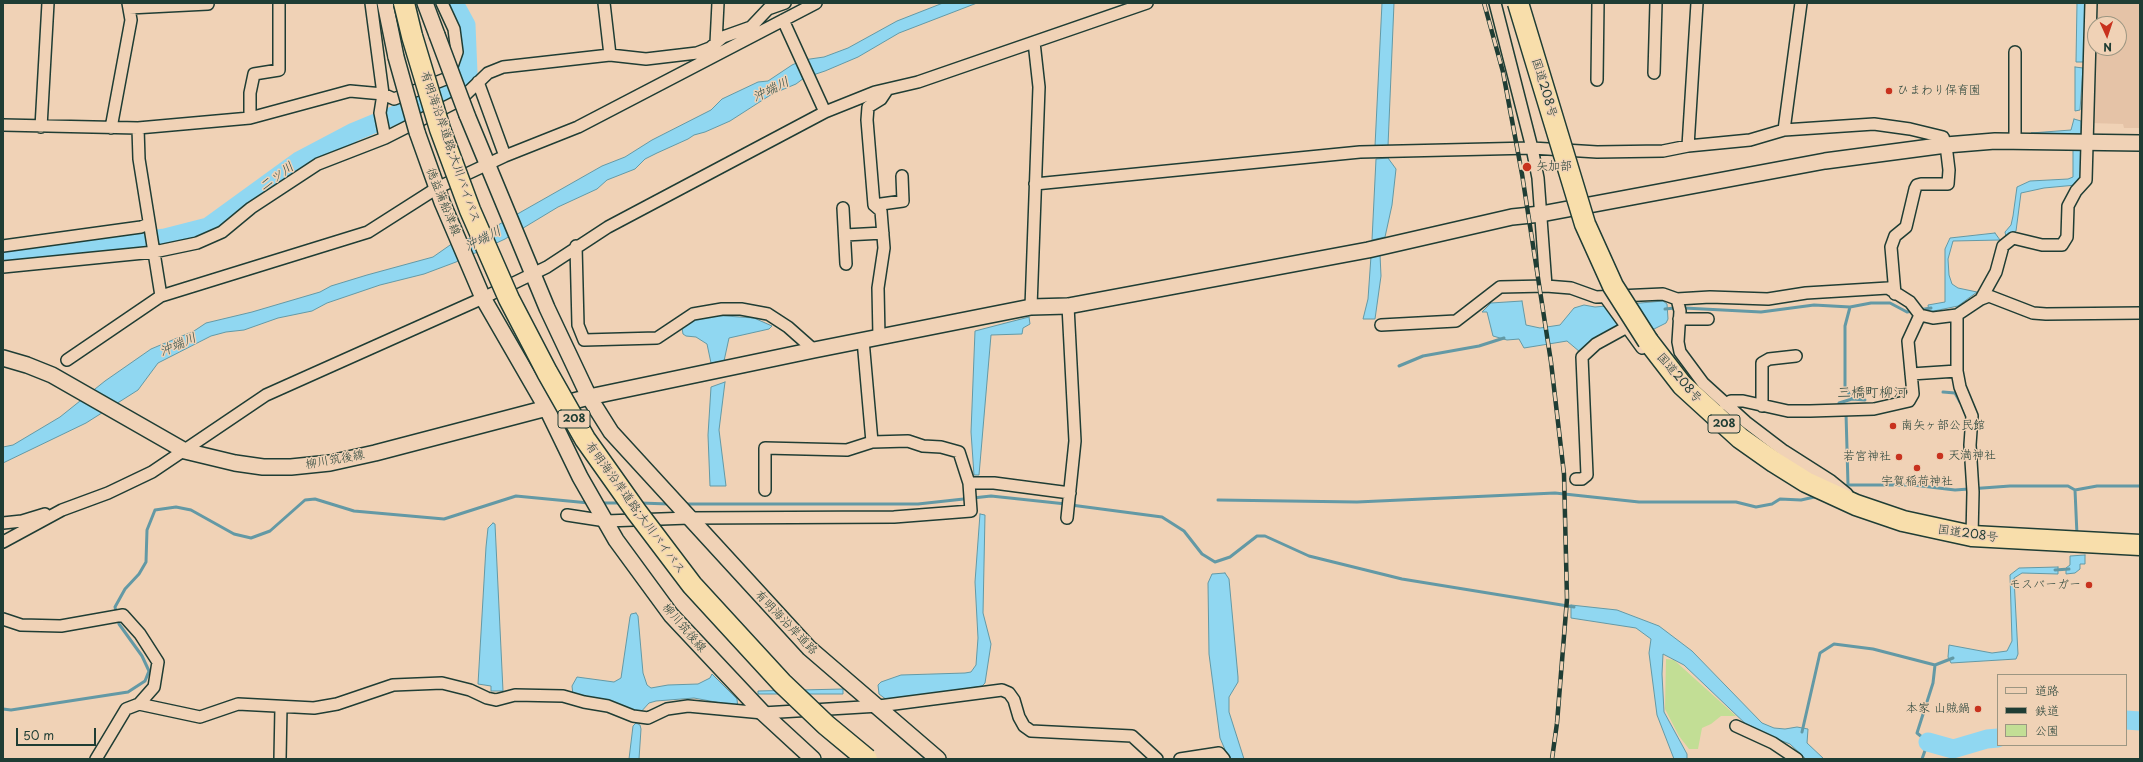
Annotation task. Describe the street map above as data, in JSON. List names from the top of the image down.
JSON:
{
  "streets": {
    "highway": ["国道208号", "有明海沿岸道路;大川バイパス", "208"],
    "main road": ["徳益蒲船津線", "柳川筑後線", "有明海沿岸道路"]
  },
  "crossings": [
    ["徳益蒲船津線", "柳川筑後線"],
    ["柳川筑後線", "有明海沿岸道路"]
  ],
  "districts": ["三橋町柳河"],
  "water": ["沖端川", "二ツ川"],
  "places": [
    "ひまわり保育園",
    "矢加部",
    "南矢ヶ部公民館",
    "天満神社",
    "若宮神社",
    "宇賀稲荷神社",
    "モスバーガー",
    "本家 山賊鍋"
  ],
  "legend": ["道路", "鉄道", "公園"],
  "scale_bar": "50 m",
  "north": "bottom"
}
